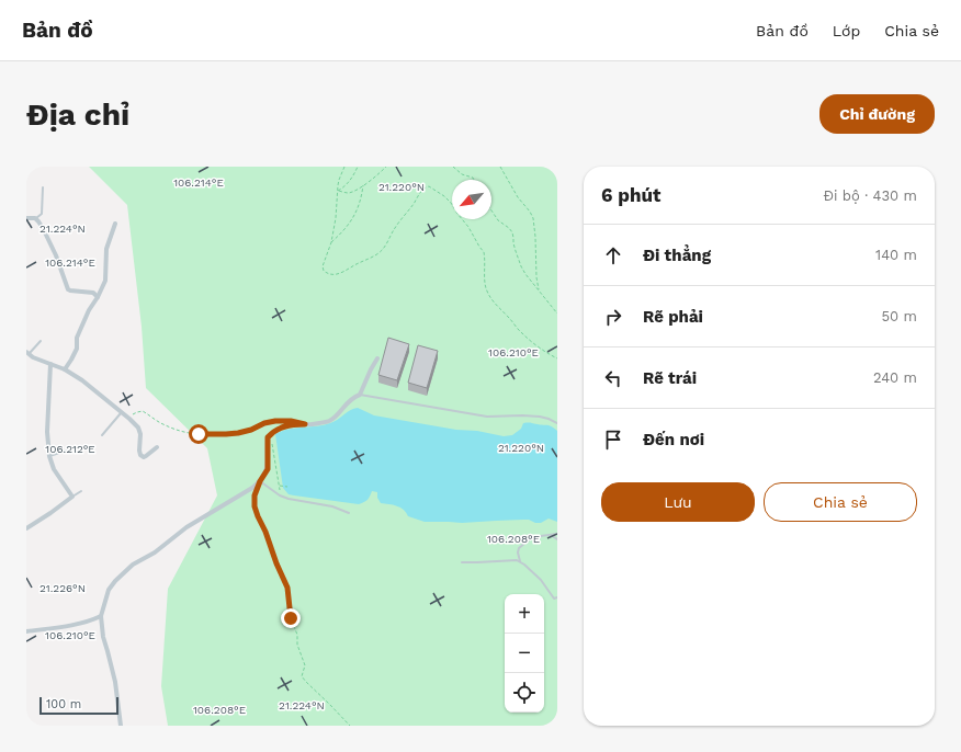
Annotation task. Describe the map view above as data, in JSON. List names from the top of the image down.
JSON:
{
  "scale_bar": "100 m",
  "north": "bottom left",
  "page": {
    "header": "Bản đồ",
    "nav": ["Bản đồ", "Lớp", "Chia sẻ"],
    "buttons": [
      "Chỉ đường",
      ["Lưu", "Chia sẻ"]
    ],
    "title": "Địa chỉ",
    "heading": ["6 phút", "Đi bộ · 430 m"],
    "list": [
      ["Đi thẳng", "140 m"],
      ["Rẽ phải", "50 m"],
      ["Rẽ trái", "240 m"],
      "Đến nơi"
    ],
    "map_buttons": ["+", "−"],
    "scale": "100 m"
  },
  "coordinates": [
    "106.214°E",
    "21.220°N",
    "21.224°N",
    "106.210°E",
    "106.212°E",
    "106.208°E",
    "21.226°N"
  ]
}
